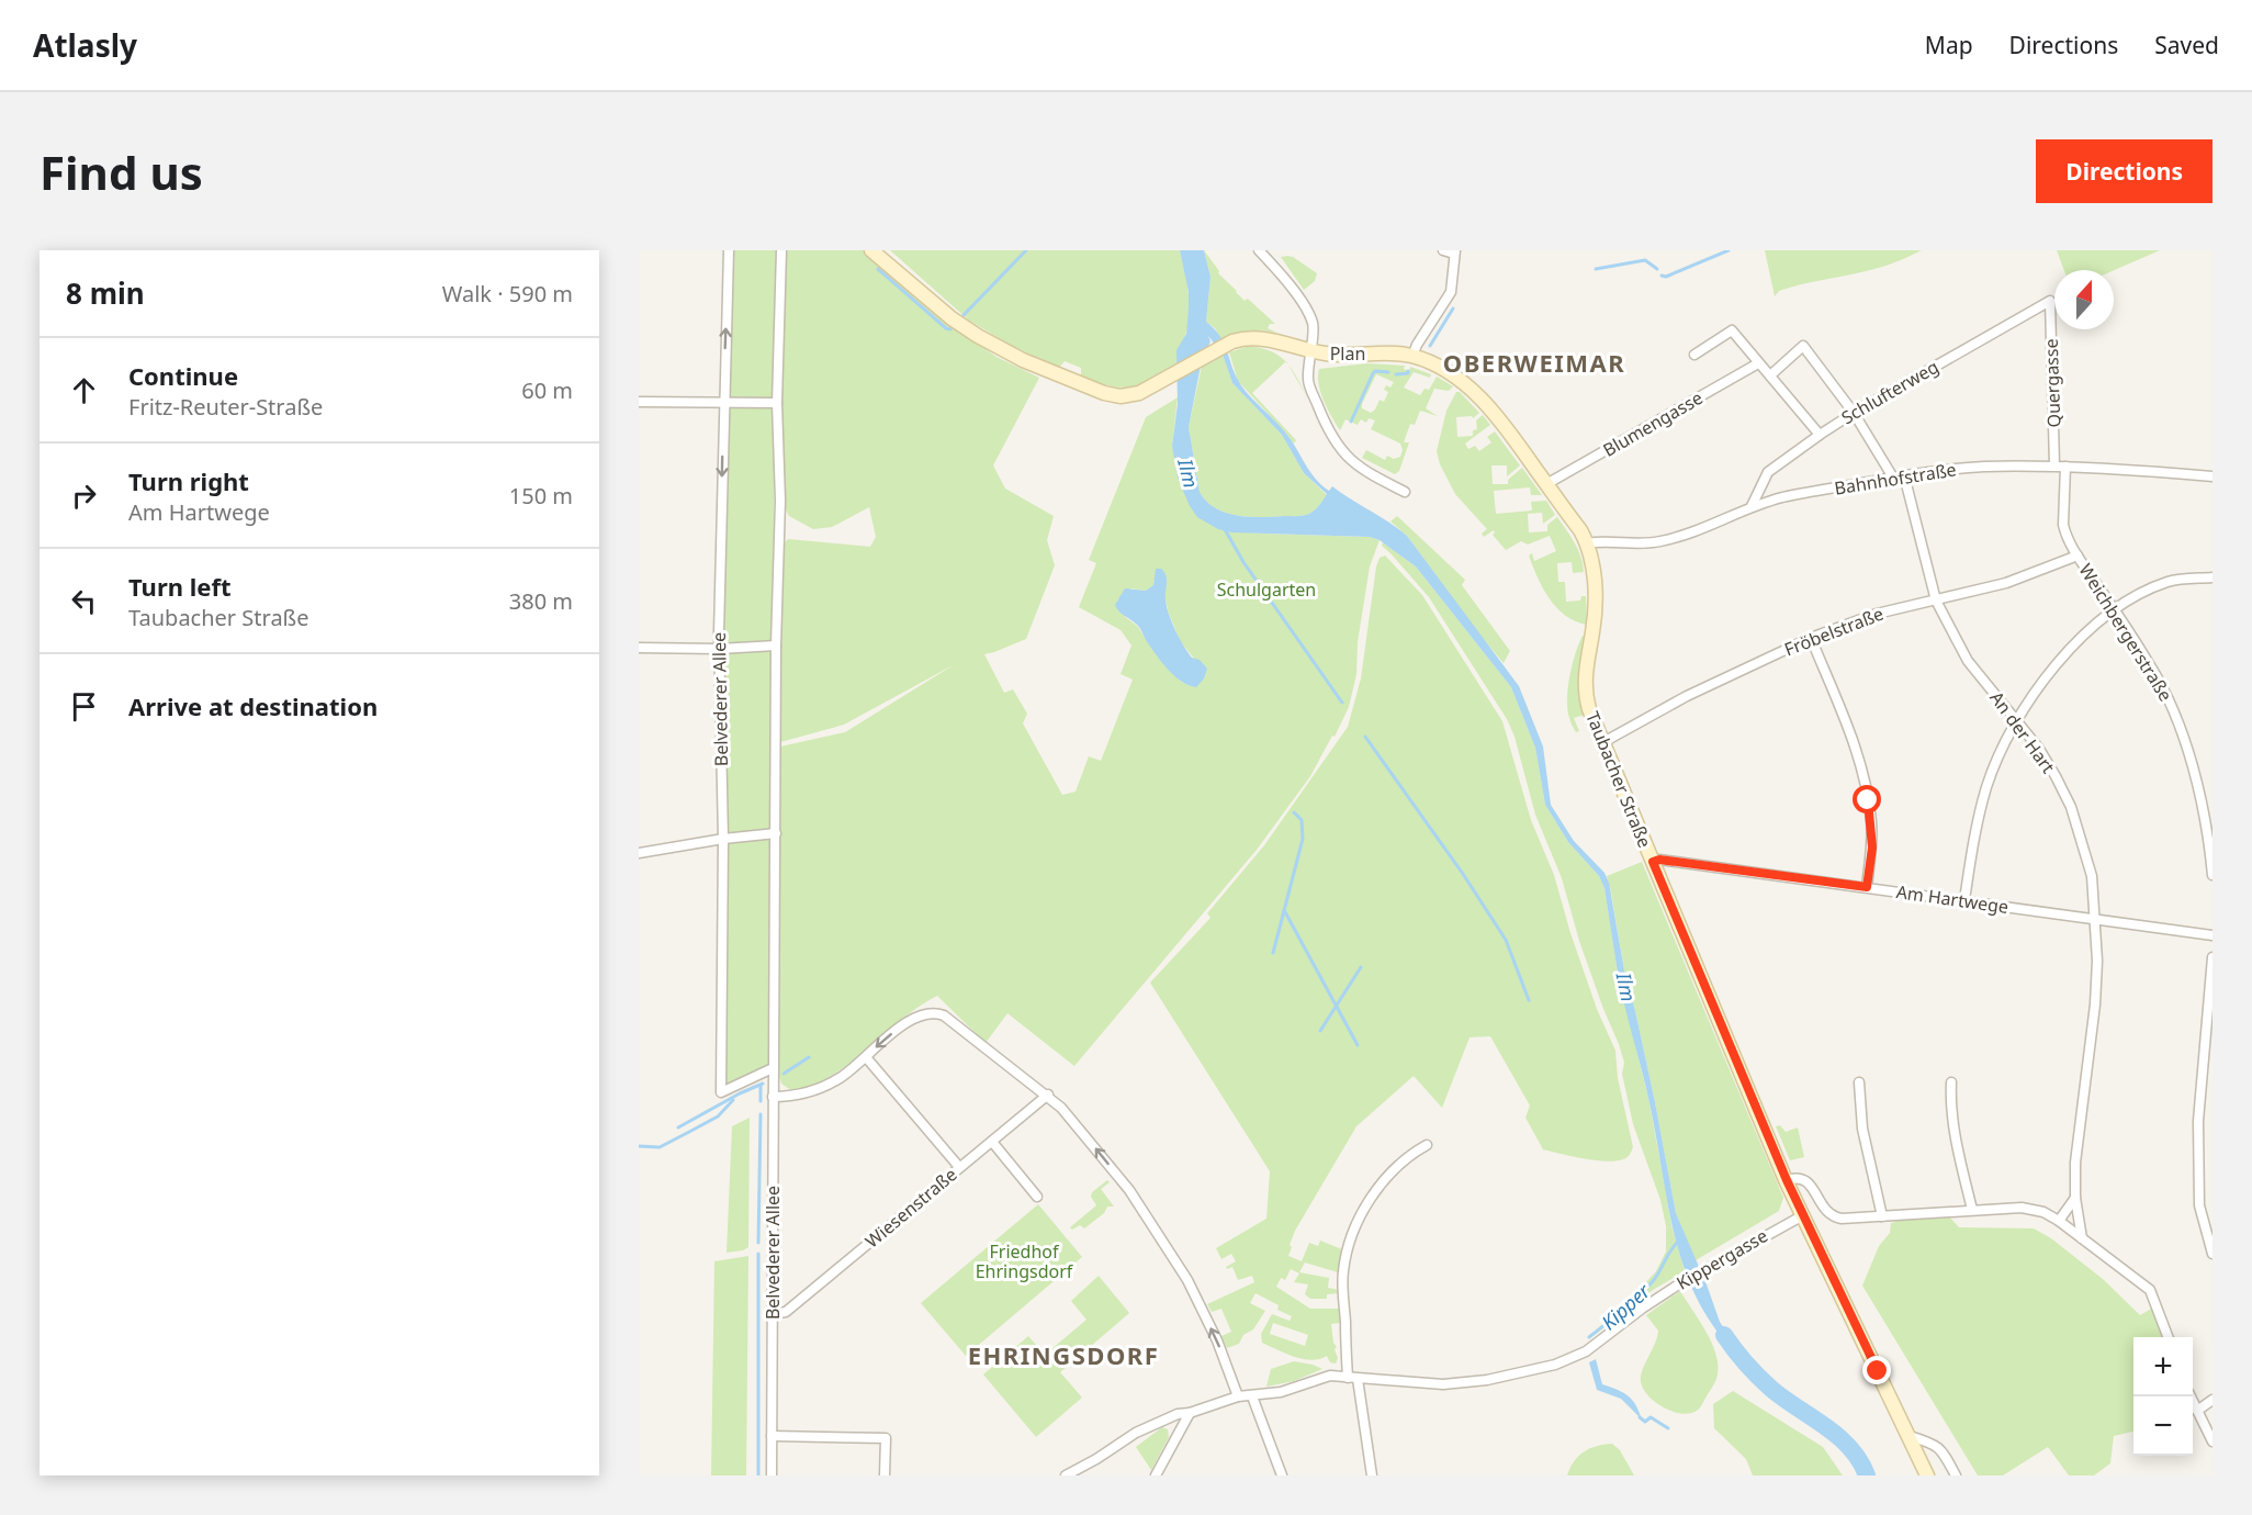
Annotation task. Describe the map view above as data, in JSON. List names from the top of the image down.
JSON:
{
  "streets": {
    "street": [
      "Plan",
      "Quergasse",
      "Schlufterweg",
      "Blumengasse",
      "Bahnhofstraße",
      "Fröbelstraße",
      "Weichbergerstraße",
      "Belvederer Allee",
      "An der Hart",
      "Taubacher Straße",
      "Am Hartwege",
      "Wiesenstraße",
      "Kippergasse"
    ]
  },
  "crossings": [
    ["Plan", "Taubacher Straße"],
    ["Quergasse", "Schlufterweg"],
    ["Quergasse", "Bahnhofstraße"],
    ["Quergasse", "Weichbergerstraße"],
    ["Schlufterweg", "Bahnhofstraße"],
    ["Blumengasse", "Taubacher Straße"],
    ["Bahnhofstraße", "Weichbergerstraße"],
    ["Bahnhofstraße", "An der Hart"],
    ["Bahnhofstraße", "Taubacher Straße"],
    ["Fröbelstraße", "Weichbergerstraße"],
    ["Fröbelstraße", "An der Hart"],
    ["Fröbelstraße", "Taubacher Straße"],
    ["Belvederer Allee", "Wiesenstraße"],
    ["An der Hart", "Am Hartwege"],
    ["Taubacher Straße", "Am Hartwege"],
    ["Taubacher Straße", "Kippergasse"]
  ],
  "districts": ["OBERWEIMAR", "EHRINGSDORF"],
  "water": ["Ilm", "Kipper"],
  "parks": ["Schulgarten", "Friedhof Ehringsdorf"],
  "north": "top",
  "page": {
    "header": "Atlasly",
    "nav": ["Map", "Directions", "Saved"],
    "buttons": "Directions",
    "title": "Find us",
    "heading": ["8 min", "Walk · 590 m"],
    "list": [
      ["Continue", "Fritz-Reuter-Straße", "60 m"],
      ["Turn right", "Am Hartwege", "150 m"],
      ["Turn left", "Taubacher Straße", "380 m"],
      "Arrive at destination"
    ],
    "map_buttons": ["+", "−"]
  }
}
